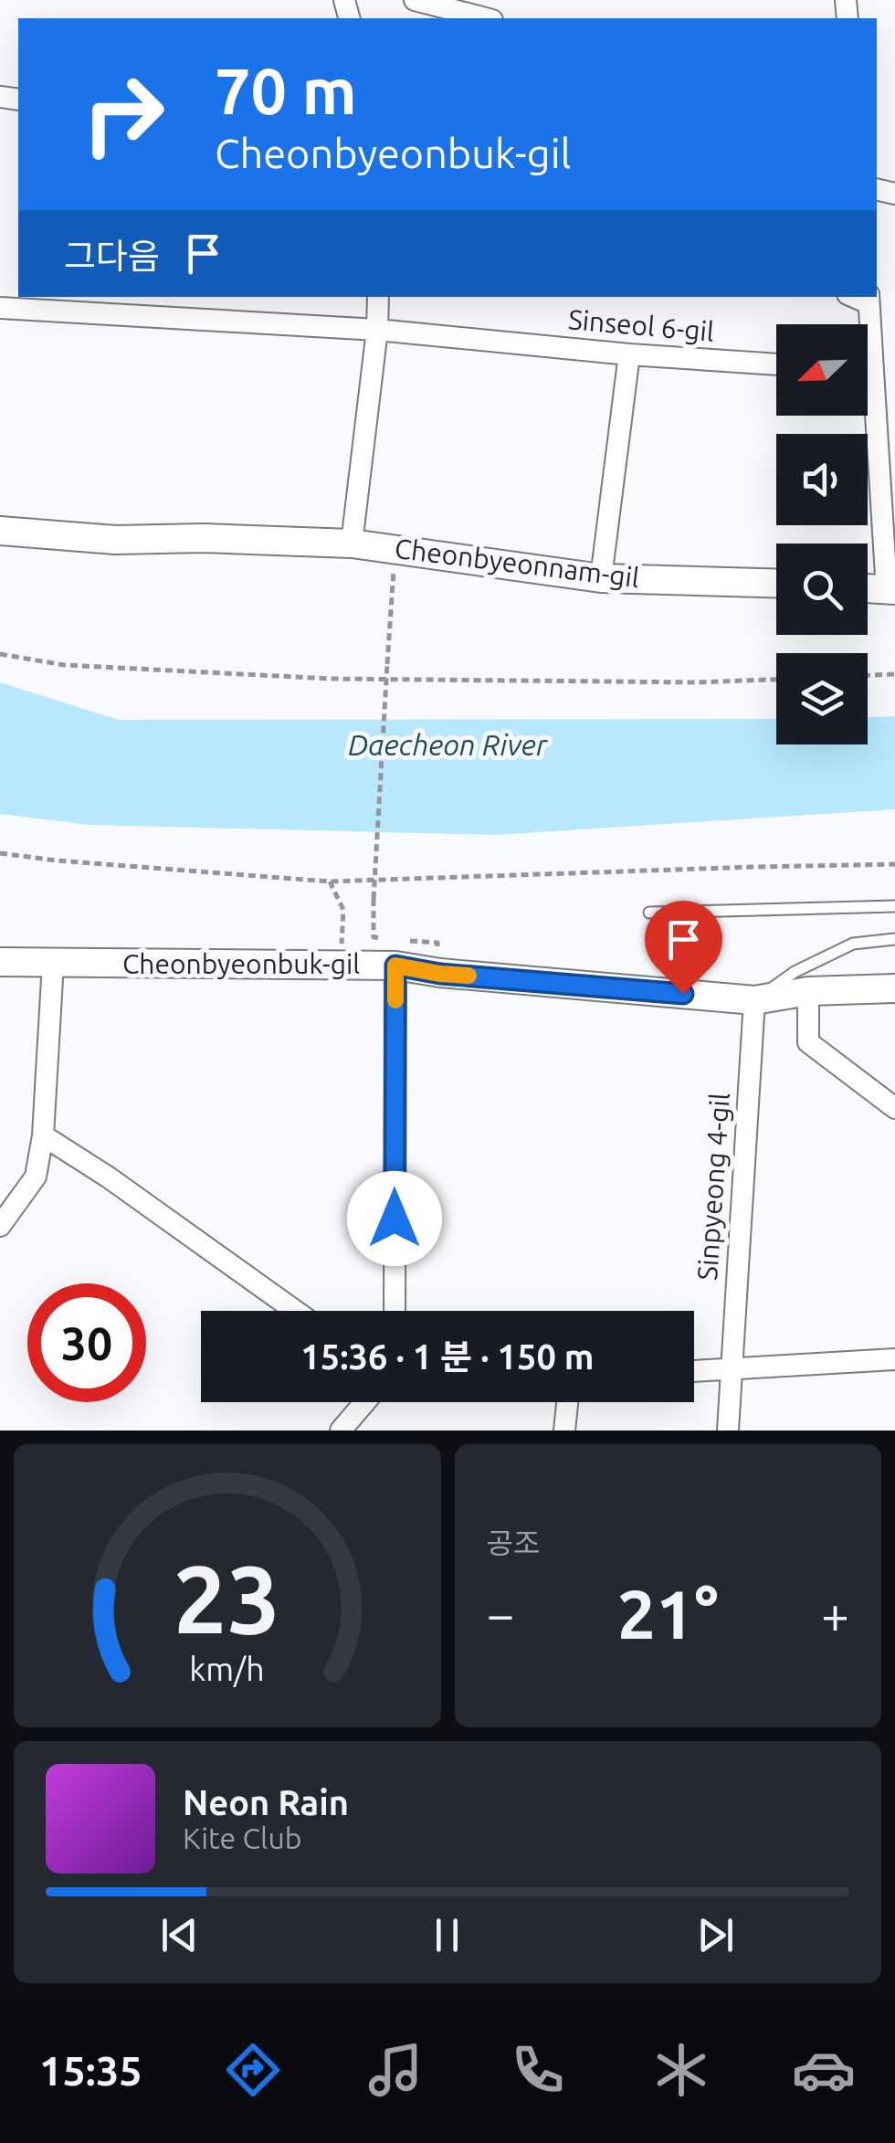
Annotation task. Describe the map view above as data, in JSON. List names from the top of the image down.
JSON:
{
  "streets": {
    "street": [
      "Sinseol 6-gil",
      "Cheonbyeonnam-gil",
      "Cheonbyeonbuk-gil",
      "Sinpyeong 4-gil"
    ]
  },
  "crossings": [
    ["Cheonbyeonbuk-gil", "Sinpyeong 4-gil"]
  ],
  "water": ["Daecheon River"],
  "north": "bottom left",
  "page": {
    "turn": ["70 m", "Cheonbyeonbuk-gil"],
    "then": "그다음",
    "limit": "30",
    "trip": "15:36 · 1 분 · 150 m",
    "tile": "공조",
    "heat": ["−", "21°", "+"],
    "song": ["Neon Rain", "Kite Club"],
    "tabs": "15:35",
    "gauge": ["23", "km/h"]
  }
}
